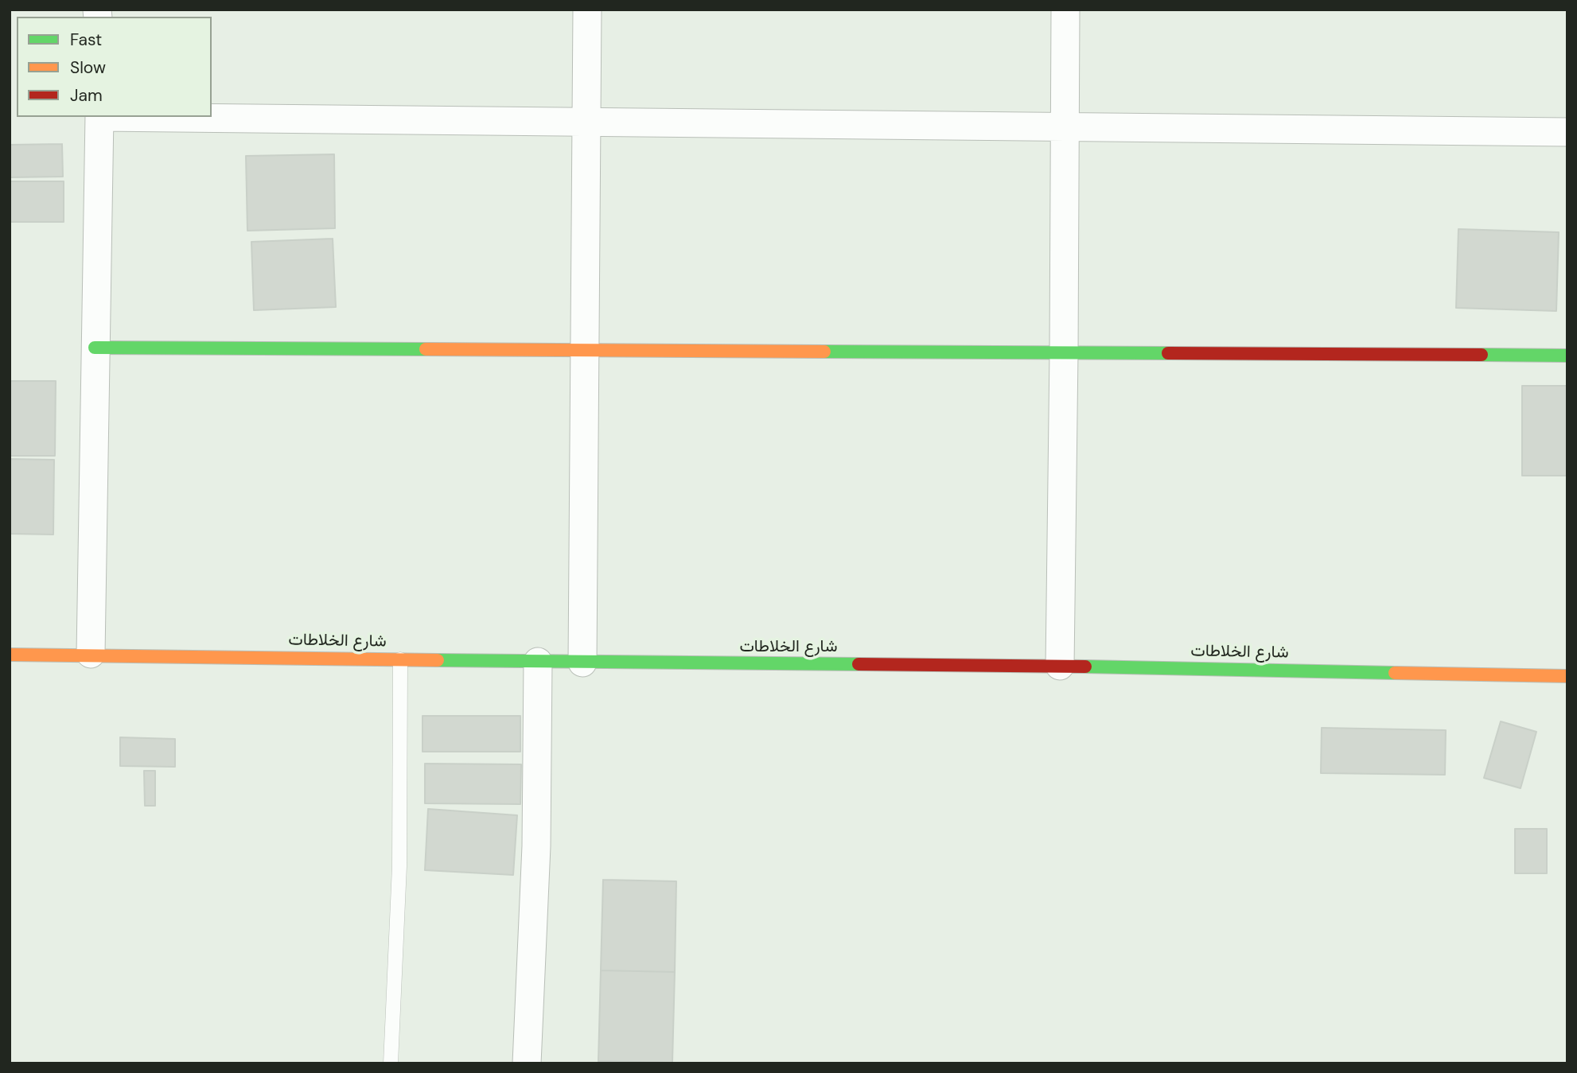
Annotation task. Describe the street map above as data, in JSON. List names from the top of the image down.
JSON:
{
  "streets": {
    "main road": ["شارع الخلاطات"]
  },
  "legend": ["Fast", "Slow", "Jam"]
}
